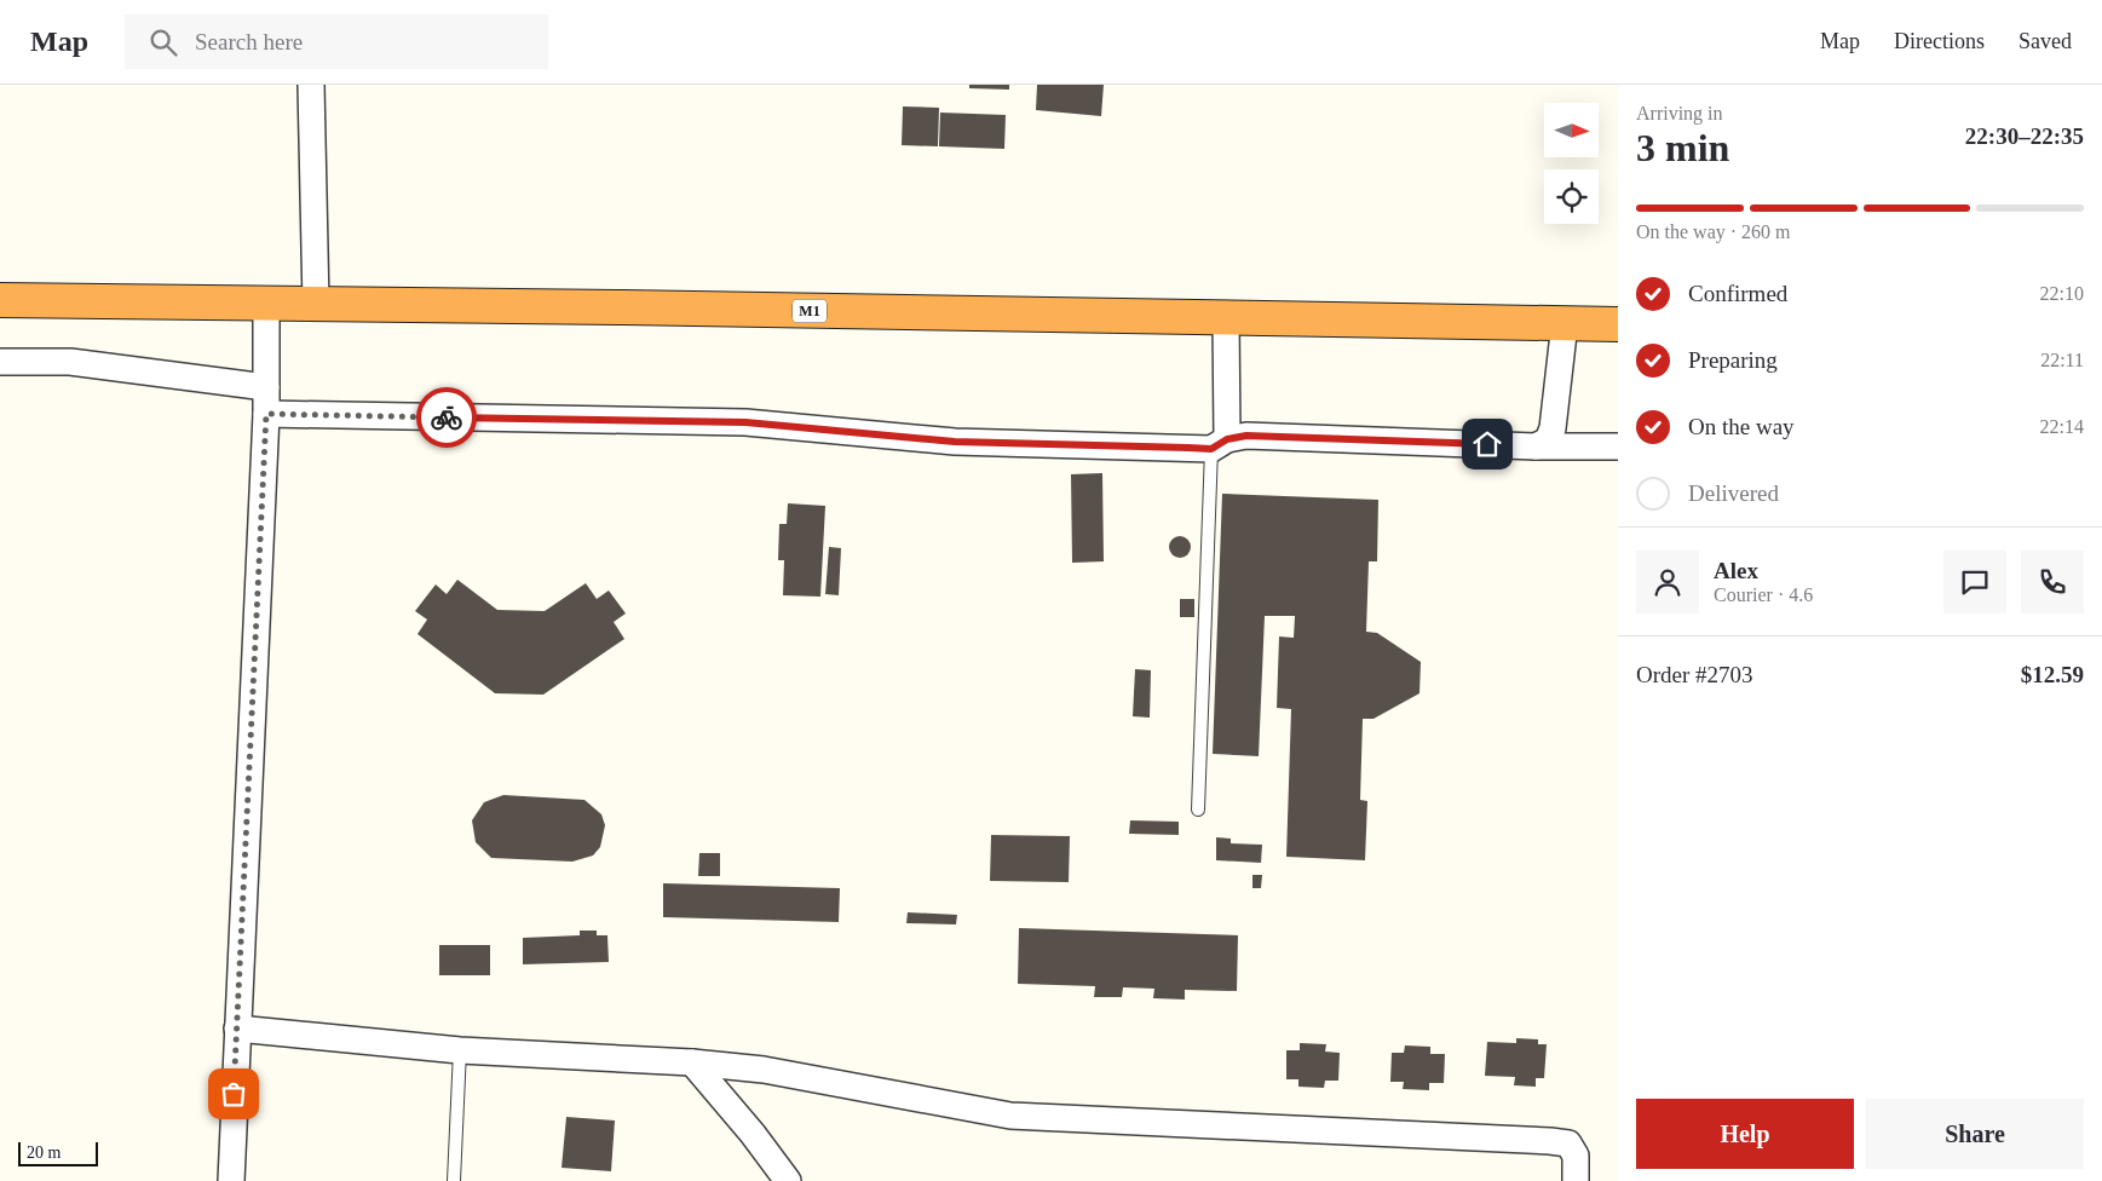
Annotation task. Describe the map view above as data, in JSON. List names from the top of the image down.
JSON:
{
  "streets": {
    "highway": ["M1"]
  },
  "scale_bar": "20 m",
  "north": "right",
  "page": {
    "header": "Map",
    "search": "Search here",
    "nav": ["Map", "Directions", "Saved"],
    "heading": ["3 min", "Arriving in", "22:30–22:35"],
    "panel": [
      "Alex",
      "Courier · 4.6",
      "Order #2703",
      "$12.59"
    ],
    "bar": "On the way · 260 m",
    "list": [
      ["Confirmed", "22:10"],
      ["Preparing", "22:11"],
      ["On the way", "22:14"],
      "Delivered"
    ],
    "buttons": ["Help", "Share"],
    "scale": "20 m"
  }
}
